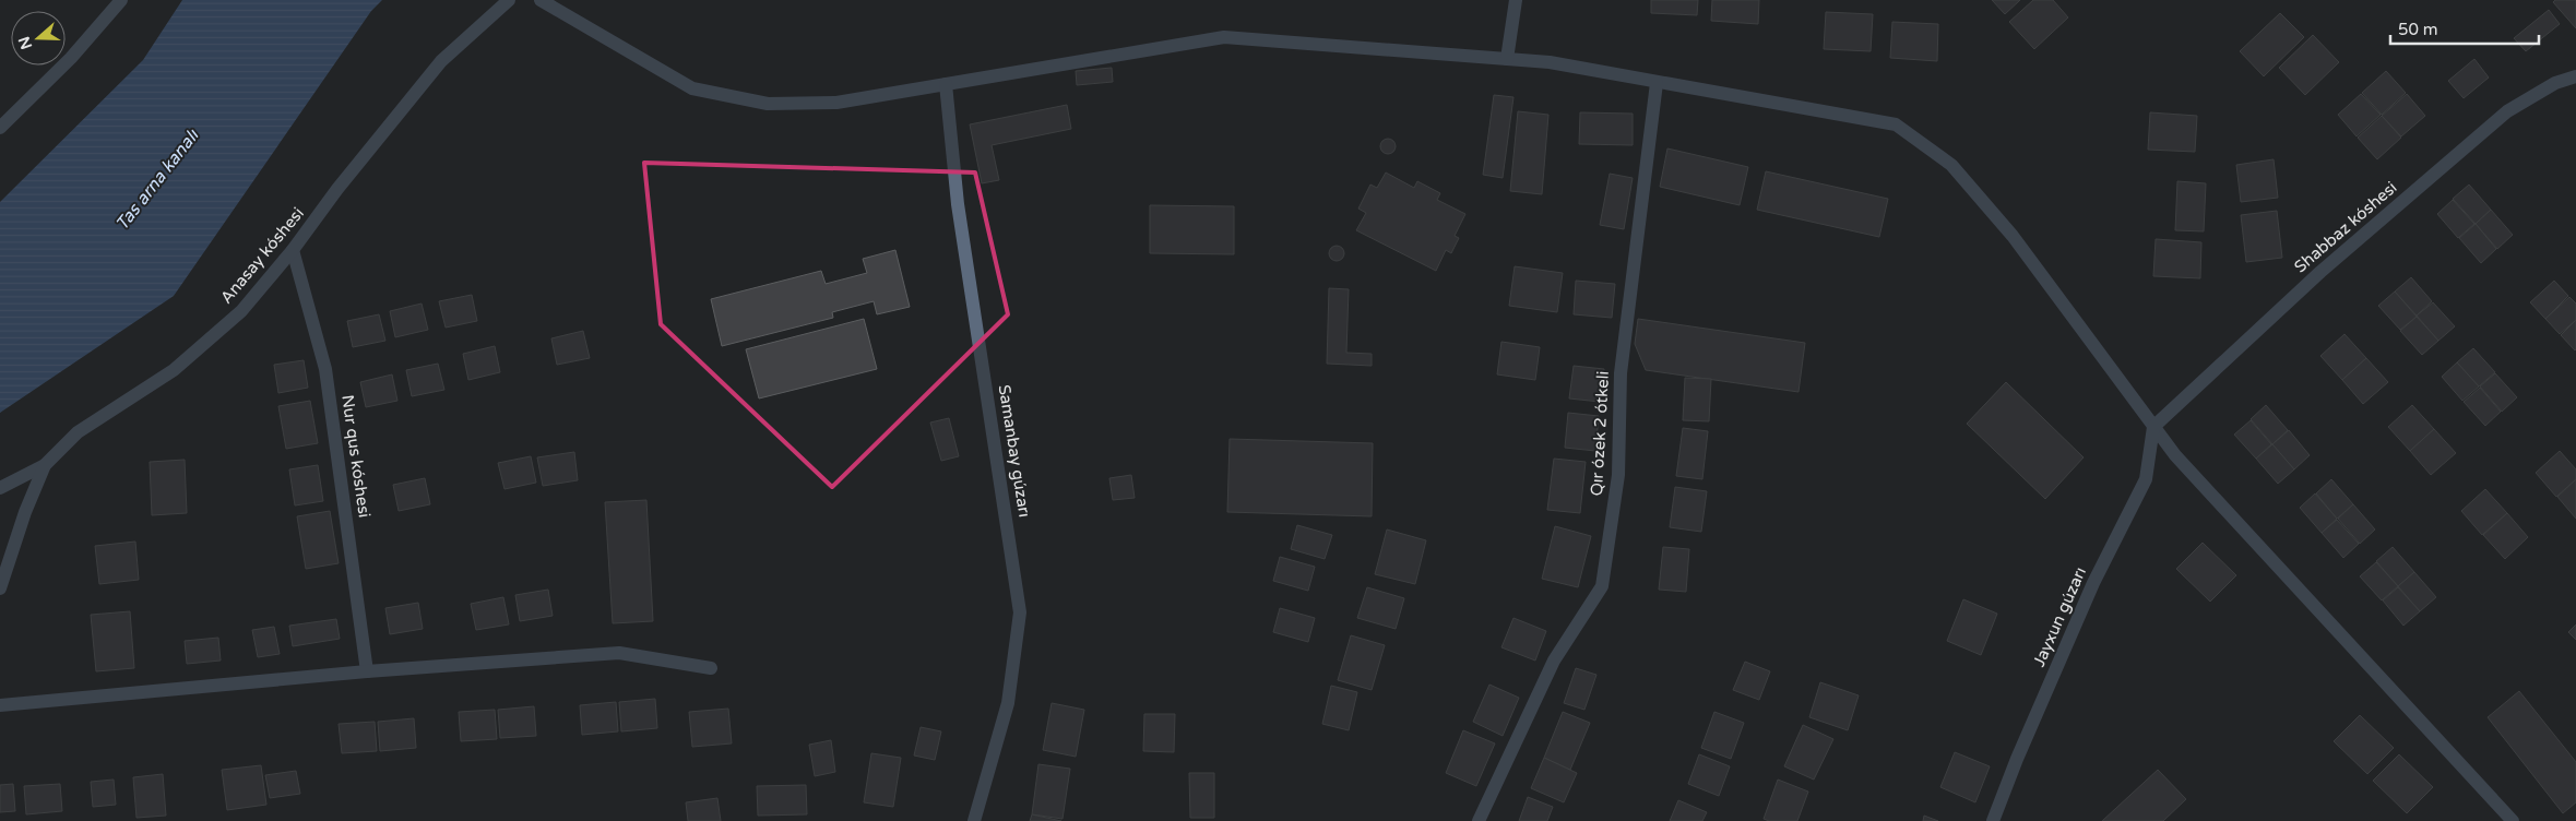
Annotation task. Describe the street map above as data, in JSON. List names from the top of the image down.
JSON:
{
  "streets": {
    "street": [
      "Shabbaz kóshesi",
      "Anasay kóshesi",
      "Qır ózek 2 ótkeli",
      "Samanbay gúzarı",
      "Nur qus kóshesi",
      "Jayxun gúzarı"
    ]
  },
  "crossings": [
    ["Shabbaz kóshesi", "Jayxun gúzarı"],
    ["Anasay kóshesi", "Nur qus kóshesi"]
  ],
  "water": ["Tas arna kanalı"],
  "scale_bar": "50 m",
  "north": "left"
}
